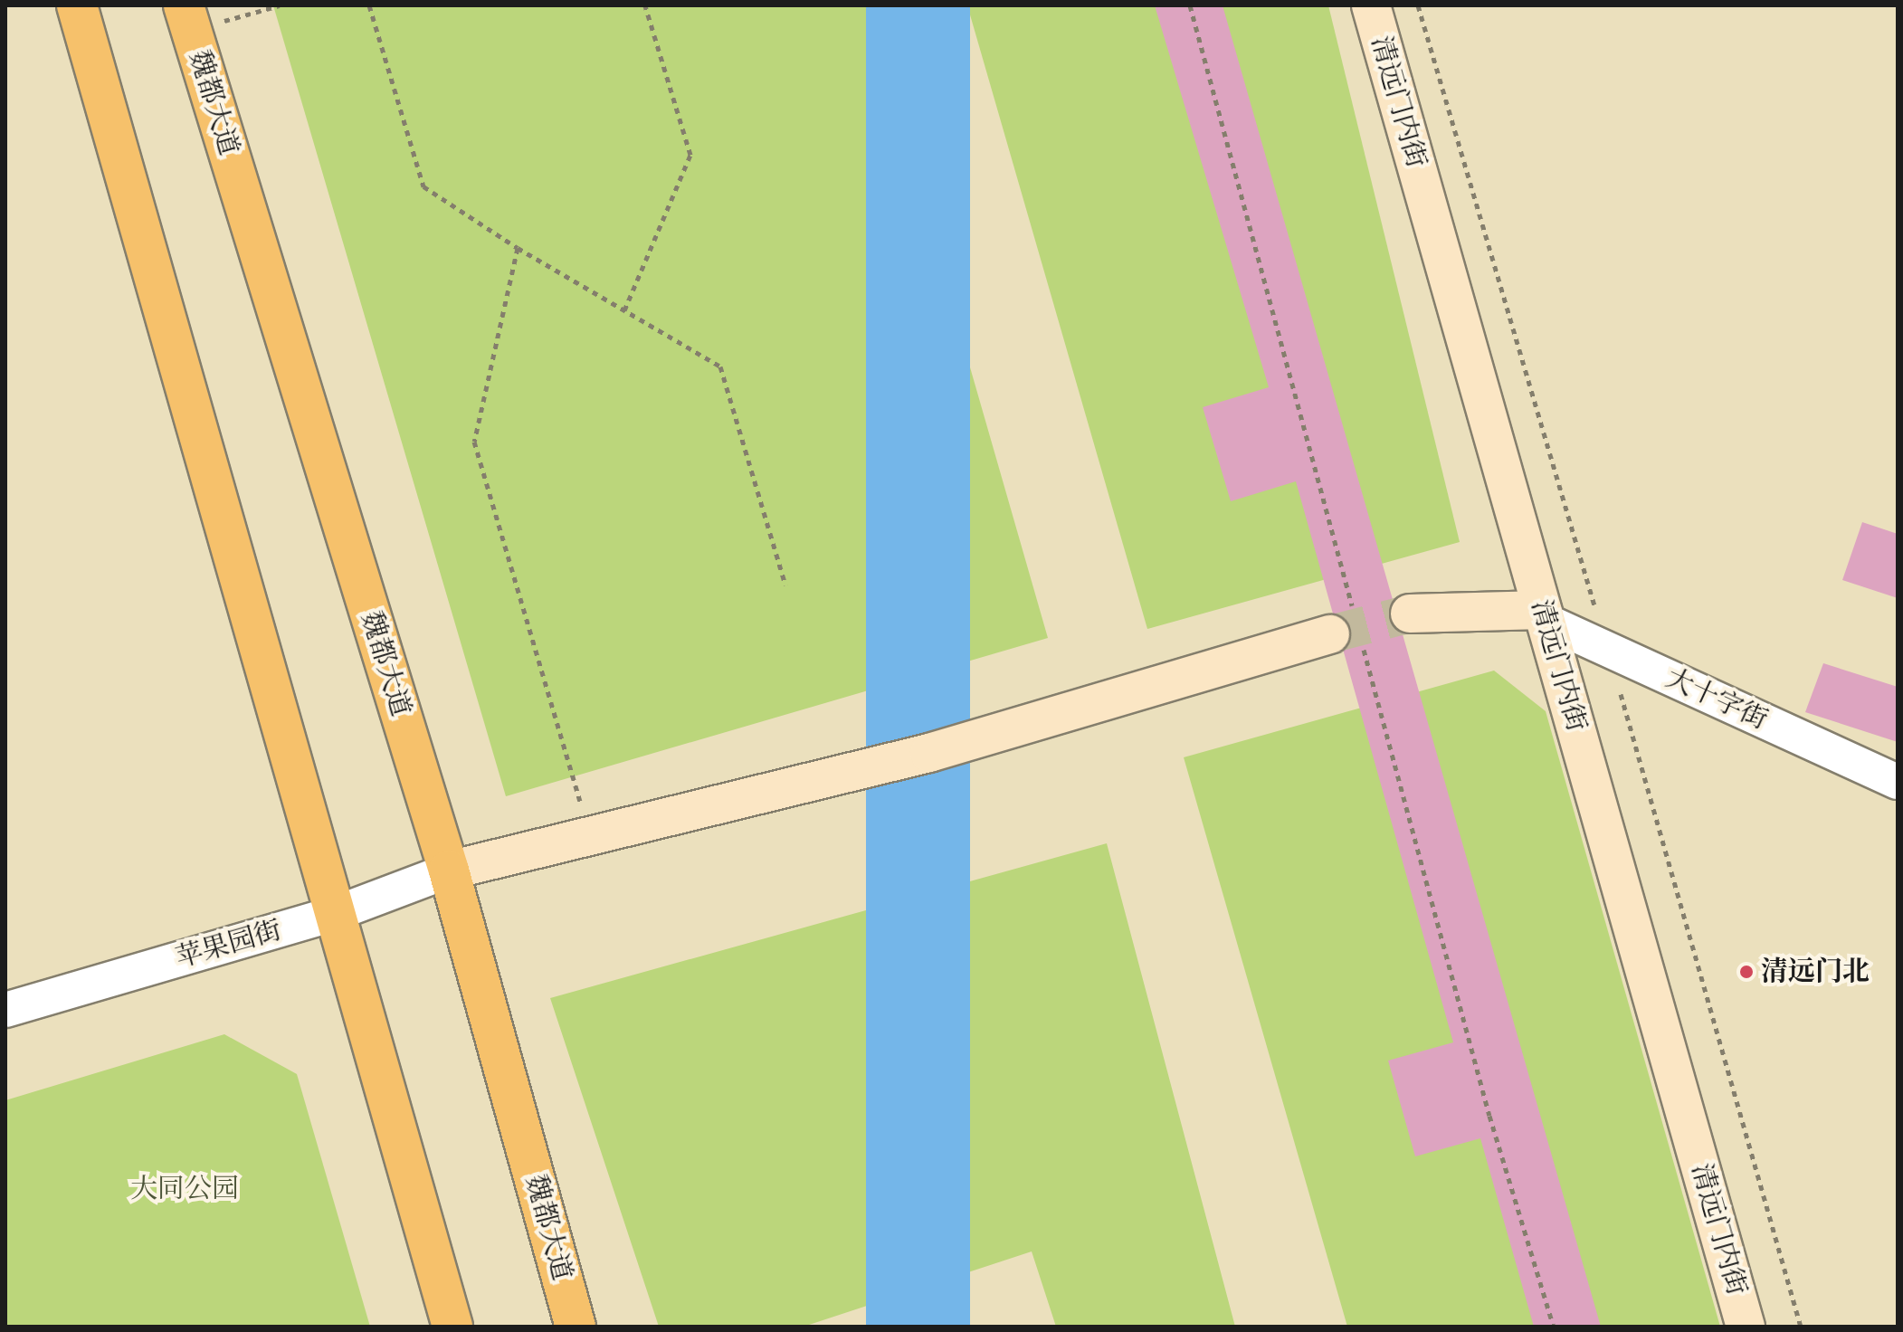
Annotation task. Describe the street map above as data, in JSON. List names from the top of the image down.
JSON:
{
  "streets": {
    "main road": ["清远门内街", "魏都大道"],
    "street": ["大十字街", "苹果园街"]
  },
  "crossings": [
    ["清远门内街", "大十字街"],
    ["魏都大道", "苹果园街"]
  ],
  "parks": ["大同公园"],
  "places": ["清远门北"]
}
